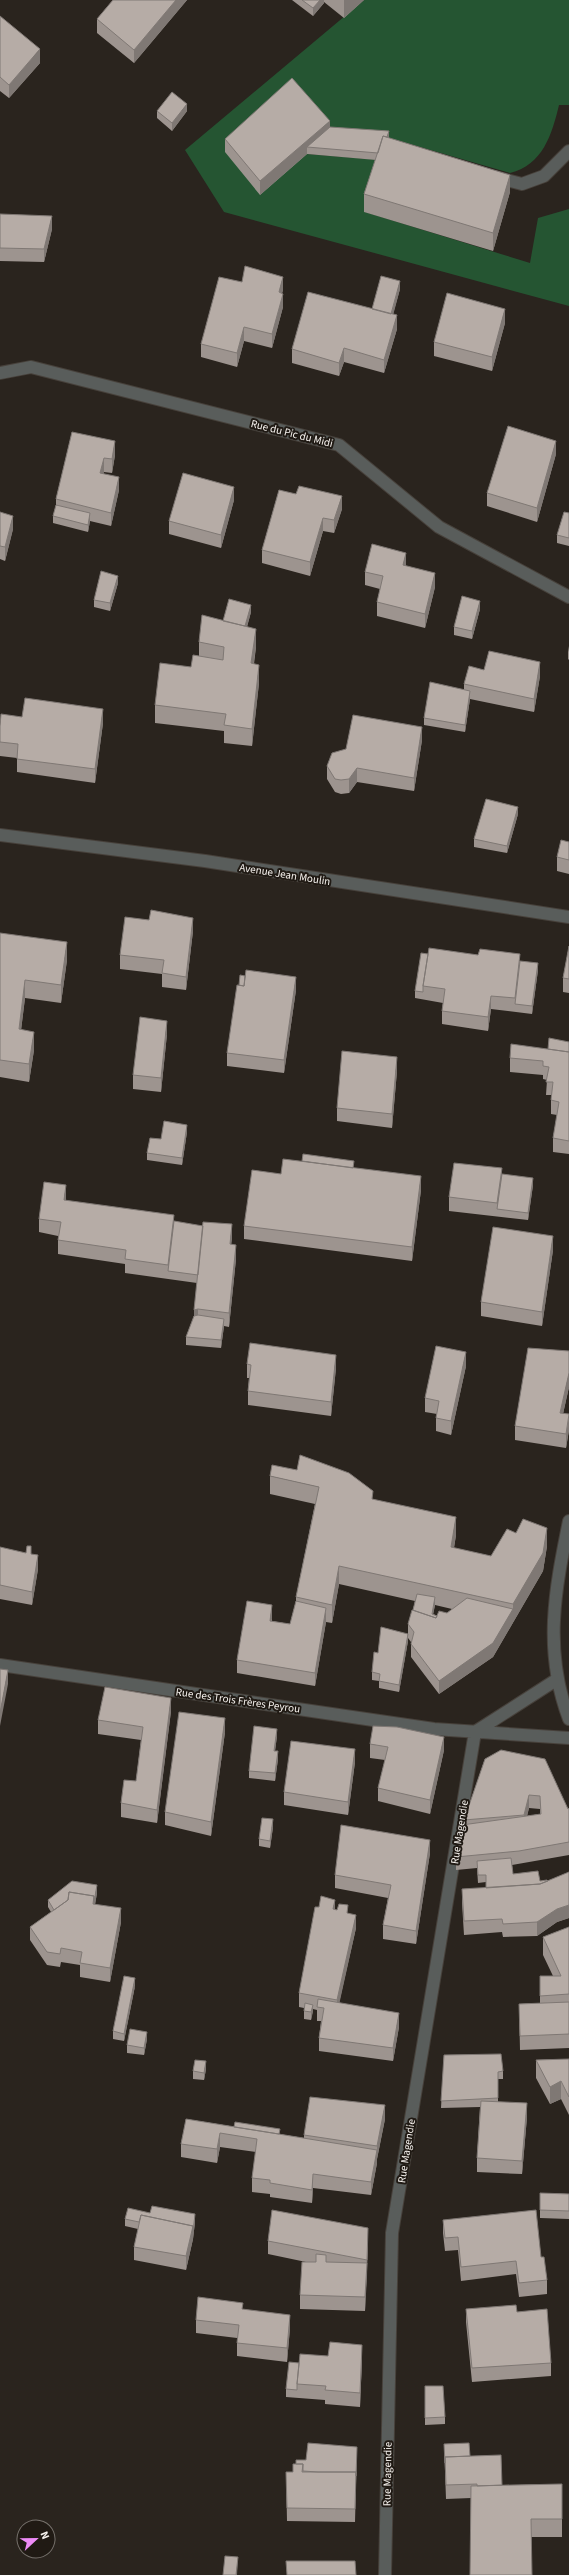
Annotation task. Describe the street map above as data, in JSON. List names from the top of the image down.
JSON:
{
  "streets": {
    "street": [
      "Rue du Pic du Midi",
      "Avenue Jean Moulin",
      "Rue des Trois Frères Peyrou",
      "Rue Magendie"
    ]
  },
  "crossings": [
    ["Rue des Trois Frères Peyrou", "Rue Magendie"]
  ],
  "north": "right"
}
